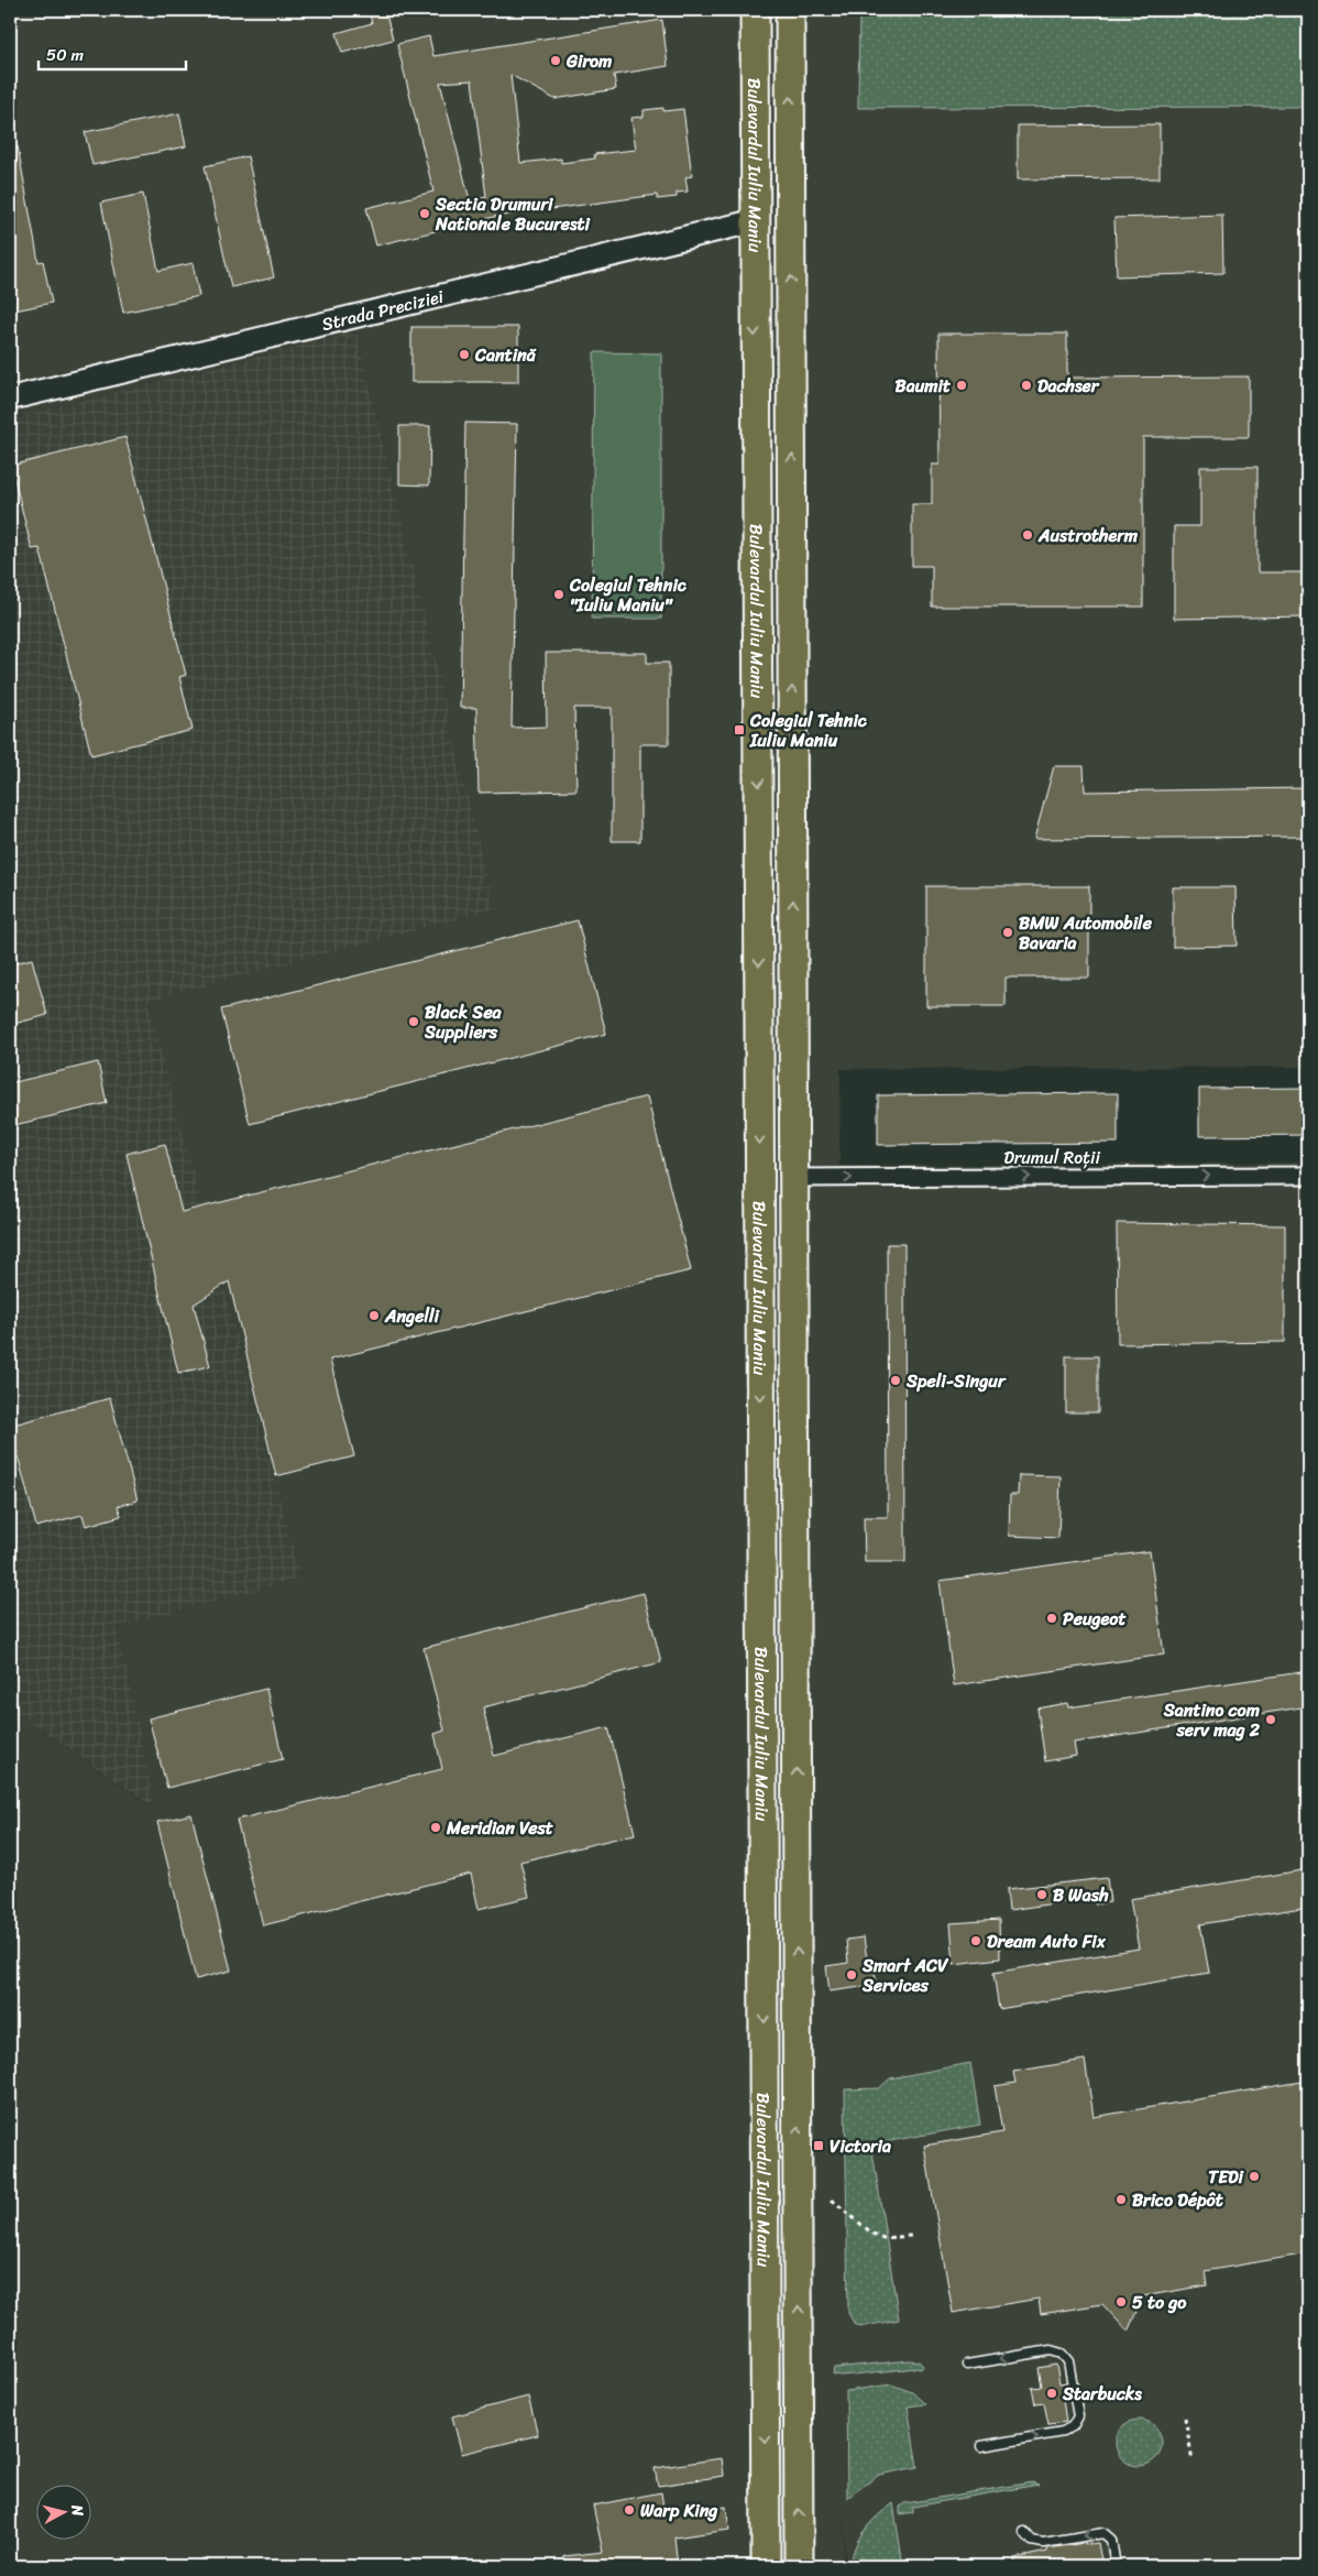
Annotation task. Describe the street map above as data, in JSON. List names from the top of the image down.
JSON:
{
  "streets": {
    "main road": ["Bulevardul Iuliu Maniu"],
    "street": ["Strada Preciziei", "Drumul Roții"]
  },
  "crossings": [
    ["Bulevardul Iuliu Maniu", "Strada Preciziei"],
    ["Bulevardul Iuliu Maniu", "Drumul Roții"]
  ],
  "one_way": ["Drumul Roții"],
  "places": {
    "other": [
      "Girom",
      "Sectia Drumuri Nationale Bucuresti",
      "Cantină",
      "Baumit",
      "Dachser",
      "Austrotherm",
      "Colegiul Tehnic \"Iuliu Maniu\"",
      "BMW Automobile Bavaria",
      "Black Sea Suppliers",
      "Angelli",
      "Speli-Singur",
      "Peugeot",
      "Santino com serv mag 2",
      "Meridian Vest",
      "B Wash",
      "Dream Auto Fix",
      "Smart ACV Services",
      "TEDi",
      "Brico Dépôt",
      "5 to go",
      "Starbucks",
      "Warp King"
    ],
    "transit": ["Colegiul Tehnic Iuliu Maniu", "Victoria"]
  },
  "scale_bar": "50 m",
  "north": "right"
}
